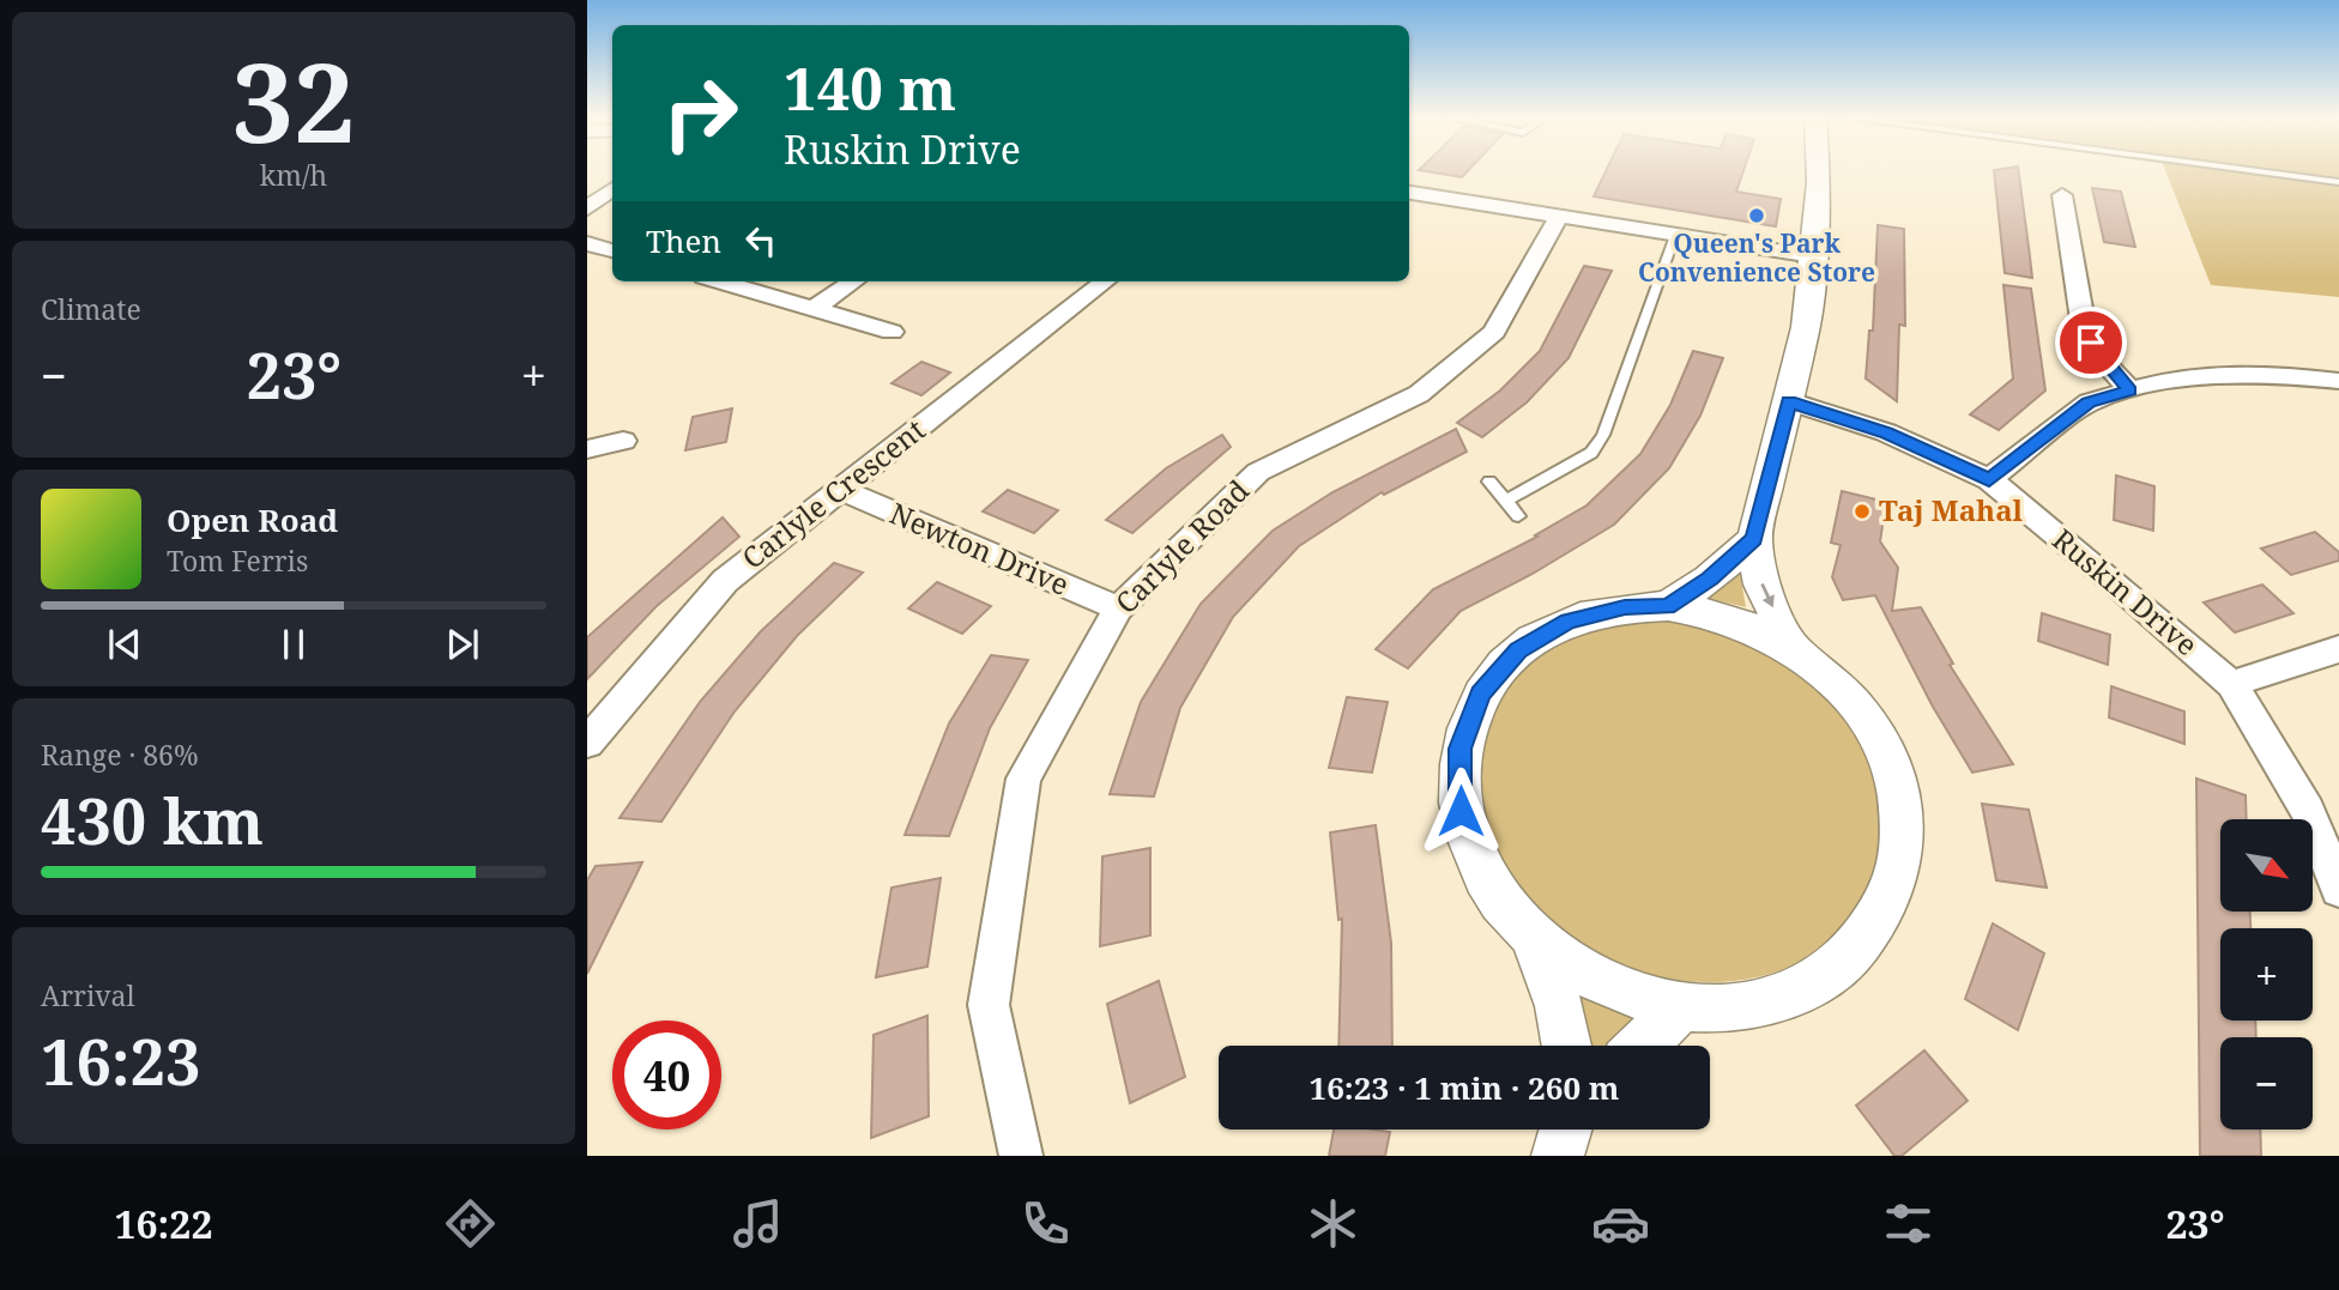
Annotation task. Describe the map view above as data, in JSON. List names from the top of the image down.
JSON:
{
  "streets": {
    "street": [
      "Carlyle Crescent",
      "Carlyle Road",
      "Newton Drive",
      "Ruskin Drive"
    ]
  },
  "crossings": [
    ["Carlyle Crescent", "Newton Drive"],
    ["Carlyle Road", "Newton Drive"]
  ],
  "places": ["Queen's Park Convenience Store", "Taj Mahal"],
  "north": "bottom right",
  "page": {
    "tile": [
      ["32", "km/h"],
      "Climate",
      ["Range · 86%", "430 km"],
      ["Arrival", "16:23"]
    ],
    "turn": ["140 m", "Ruskin Drive"],
    "then": "Then",
    "heat": ["−", "23°", "+"],
    "song": ["Open Road", "Tom Ferris"],
    "map_buttons": ["+", "−"],
    "limit": "40",
    "trip": "16:23 · 1 min · 260 m",
    "tabs": ["16:22", "23°"]
  }
}
